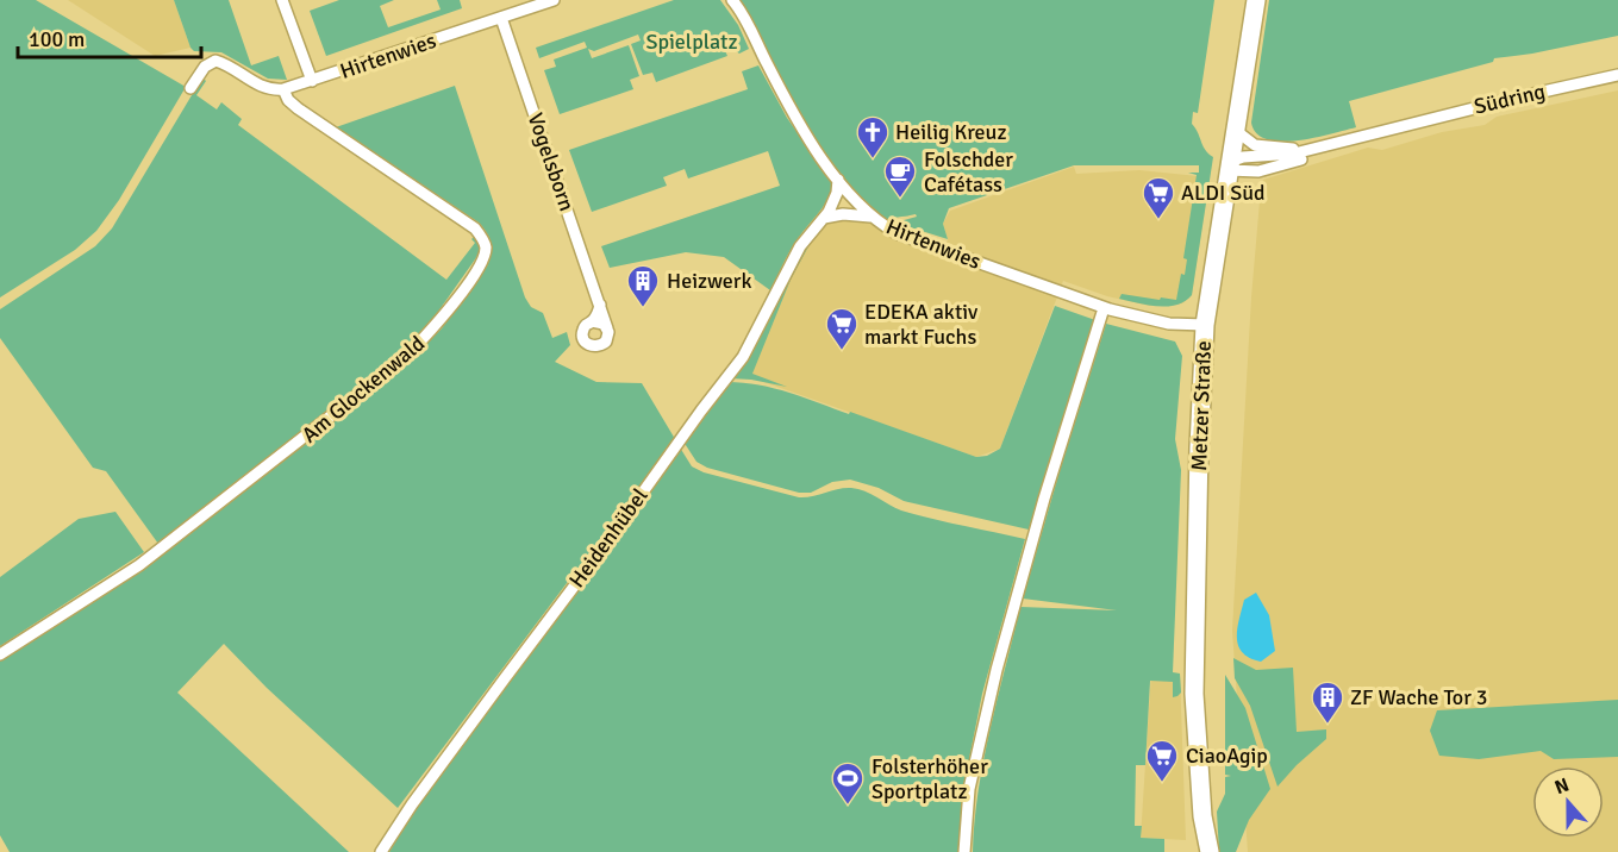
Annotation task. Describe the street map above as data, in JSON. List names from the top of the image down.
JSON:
{
  "streets": {
    "main road": ["Metzer Straße"],
    "street": [
      "Hirtenwies",
      "Südring",
      "Vogelsborn",
      "Am Glockenwald",
      "Heidenhübel"
    ]
  },
  "crossings": [
    ["Hirtenwies", "Vogelsborn"],
    ["Hirtenwies", "Am Glockenwald"],
    ["Hirtenwies", "Metzer Straße"],
    ["Hirtenwies", "Heidenhübel"],
    ["Südring", "Metzer Straße"]
  ],
  "parks": ["Spielplatz"],
  "places": {
    "church": ["Heilig Kreuz"],
    "cafe": ["Folschder Cafétass"],
    "supermarket": ["ALDI Süd", "EDEKA aktiv markt Fuchs", "CiaoAgip"],
    "building": ["Heizwerk", "ZF Wache Tor 3"],
    "sports": ["Folsterhöher Sportplatz"]
  },
  "scale_bar": "100 m",
  "north": "top"
}
